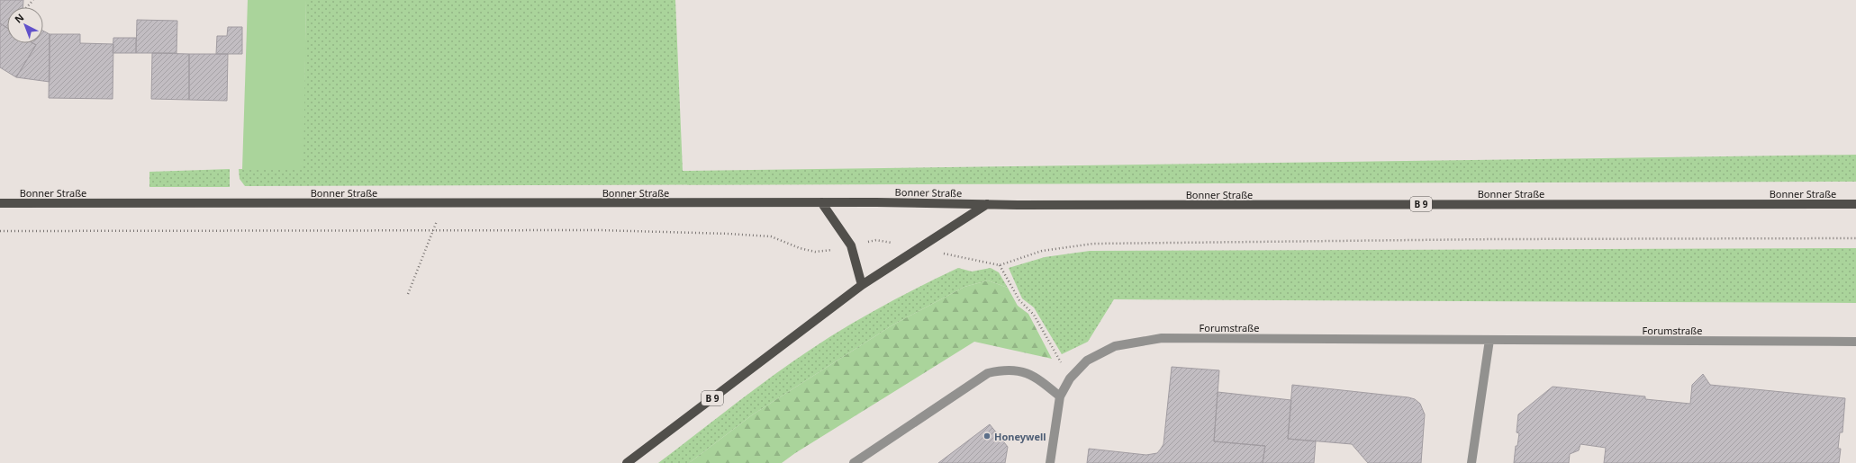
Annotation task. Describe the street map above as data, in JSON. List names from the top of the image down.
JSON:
{
  "streets": {
    "main road": ["Bonner Straße", "B 9"],
    "street": ["Forumstraße"]
  },
  "crossings": [
    ["Bonner Straße", "B 9"]
  ],
  "places": ["Honeywell"],
  "north": "top left"
}
